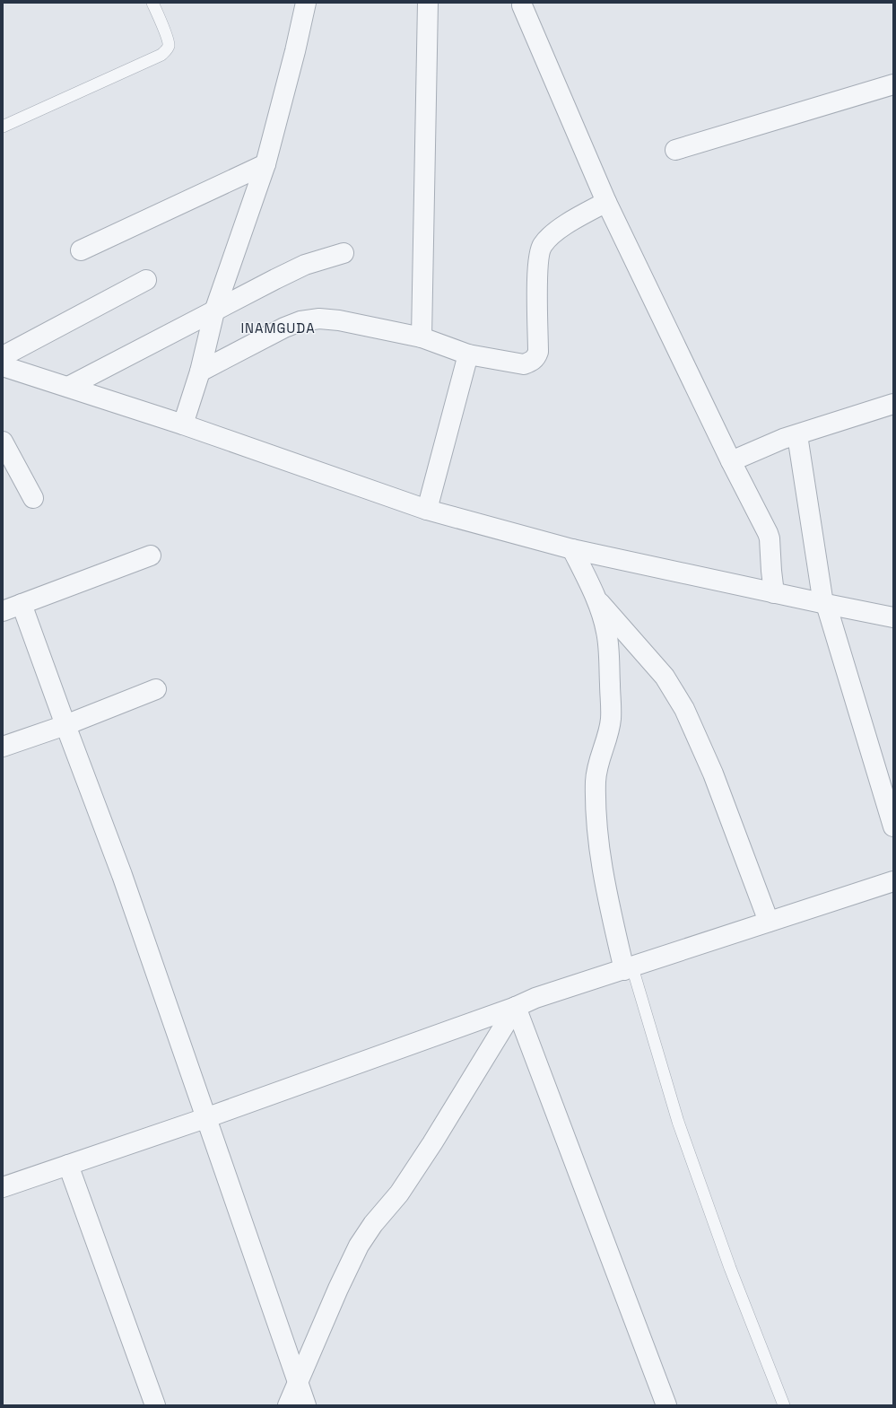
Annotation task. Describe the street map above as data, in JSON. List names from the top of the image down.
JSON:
{
  "districts": ["INAMGUDA"]
}
